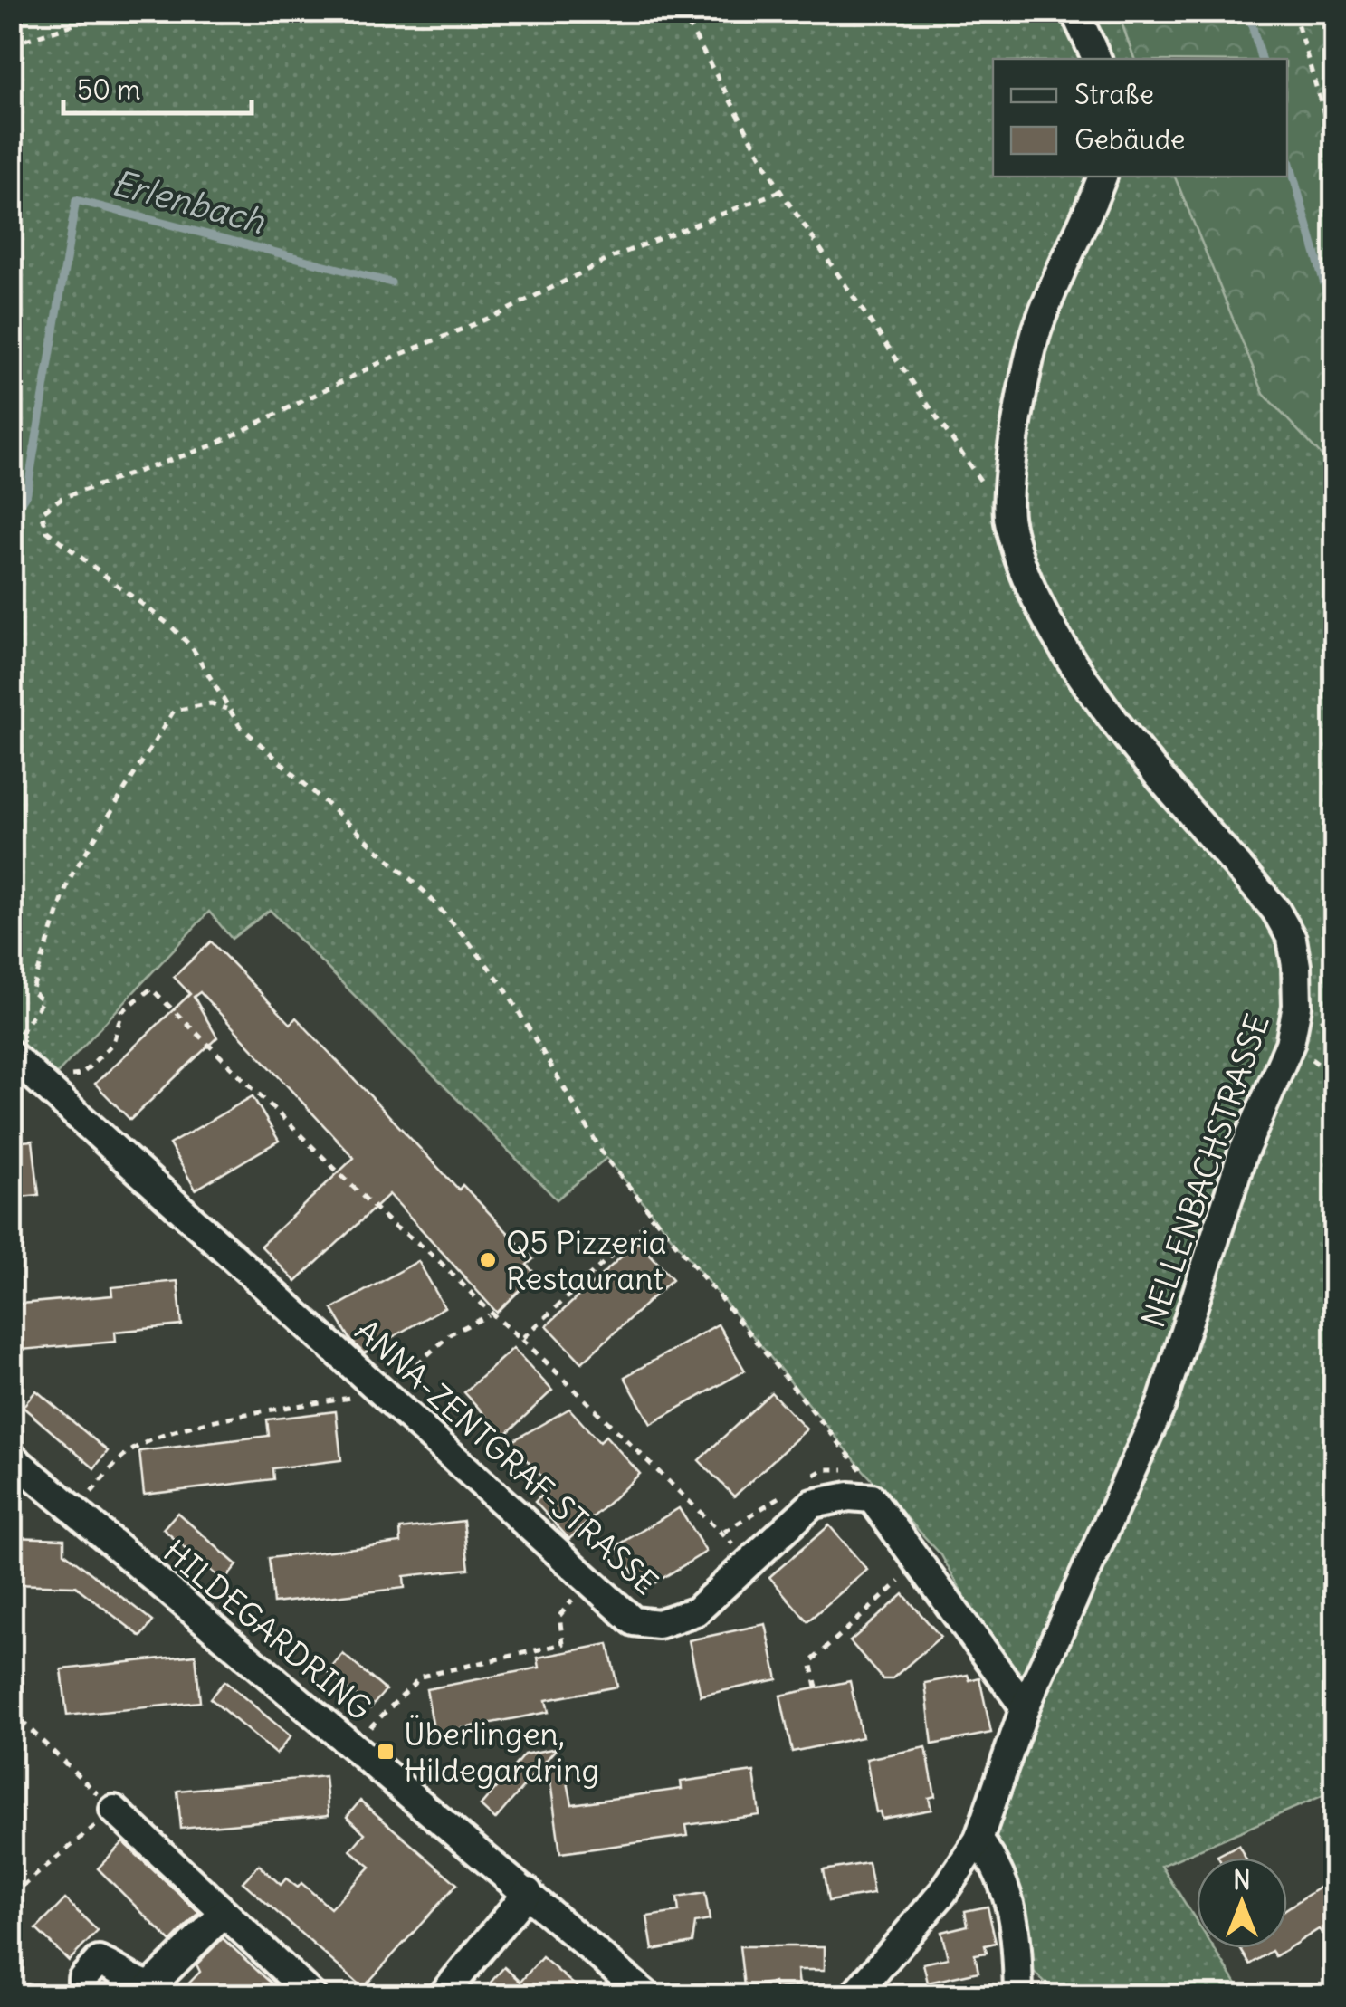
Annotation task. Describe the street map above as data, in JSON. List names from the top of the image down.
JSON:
{
  "streets": {
    "street": ["NELLENBACHSTRASSE", "ANNA-ZENTGRAF-STRASSE", "HILDEGARDRING"]
  },
  "water": ["Erlenbach"],
  "places": {
    "other": ["Q5 Pizzeria Restaurant"],
    "transit": ["Überlingen, Hildegardring"]
  },
  "legend": ["Straße", "Gebäude"],
  "scale_bar": "50 m",
  "north": "top"
}
